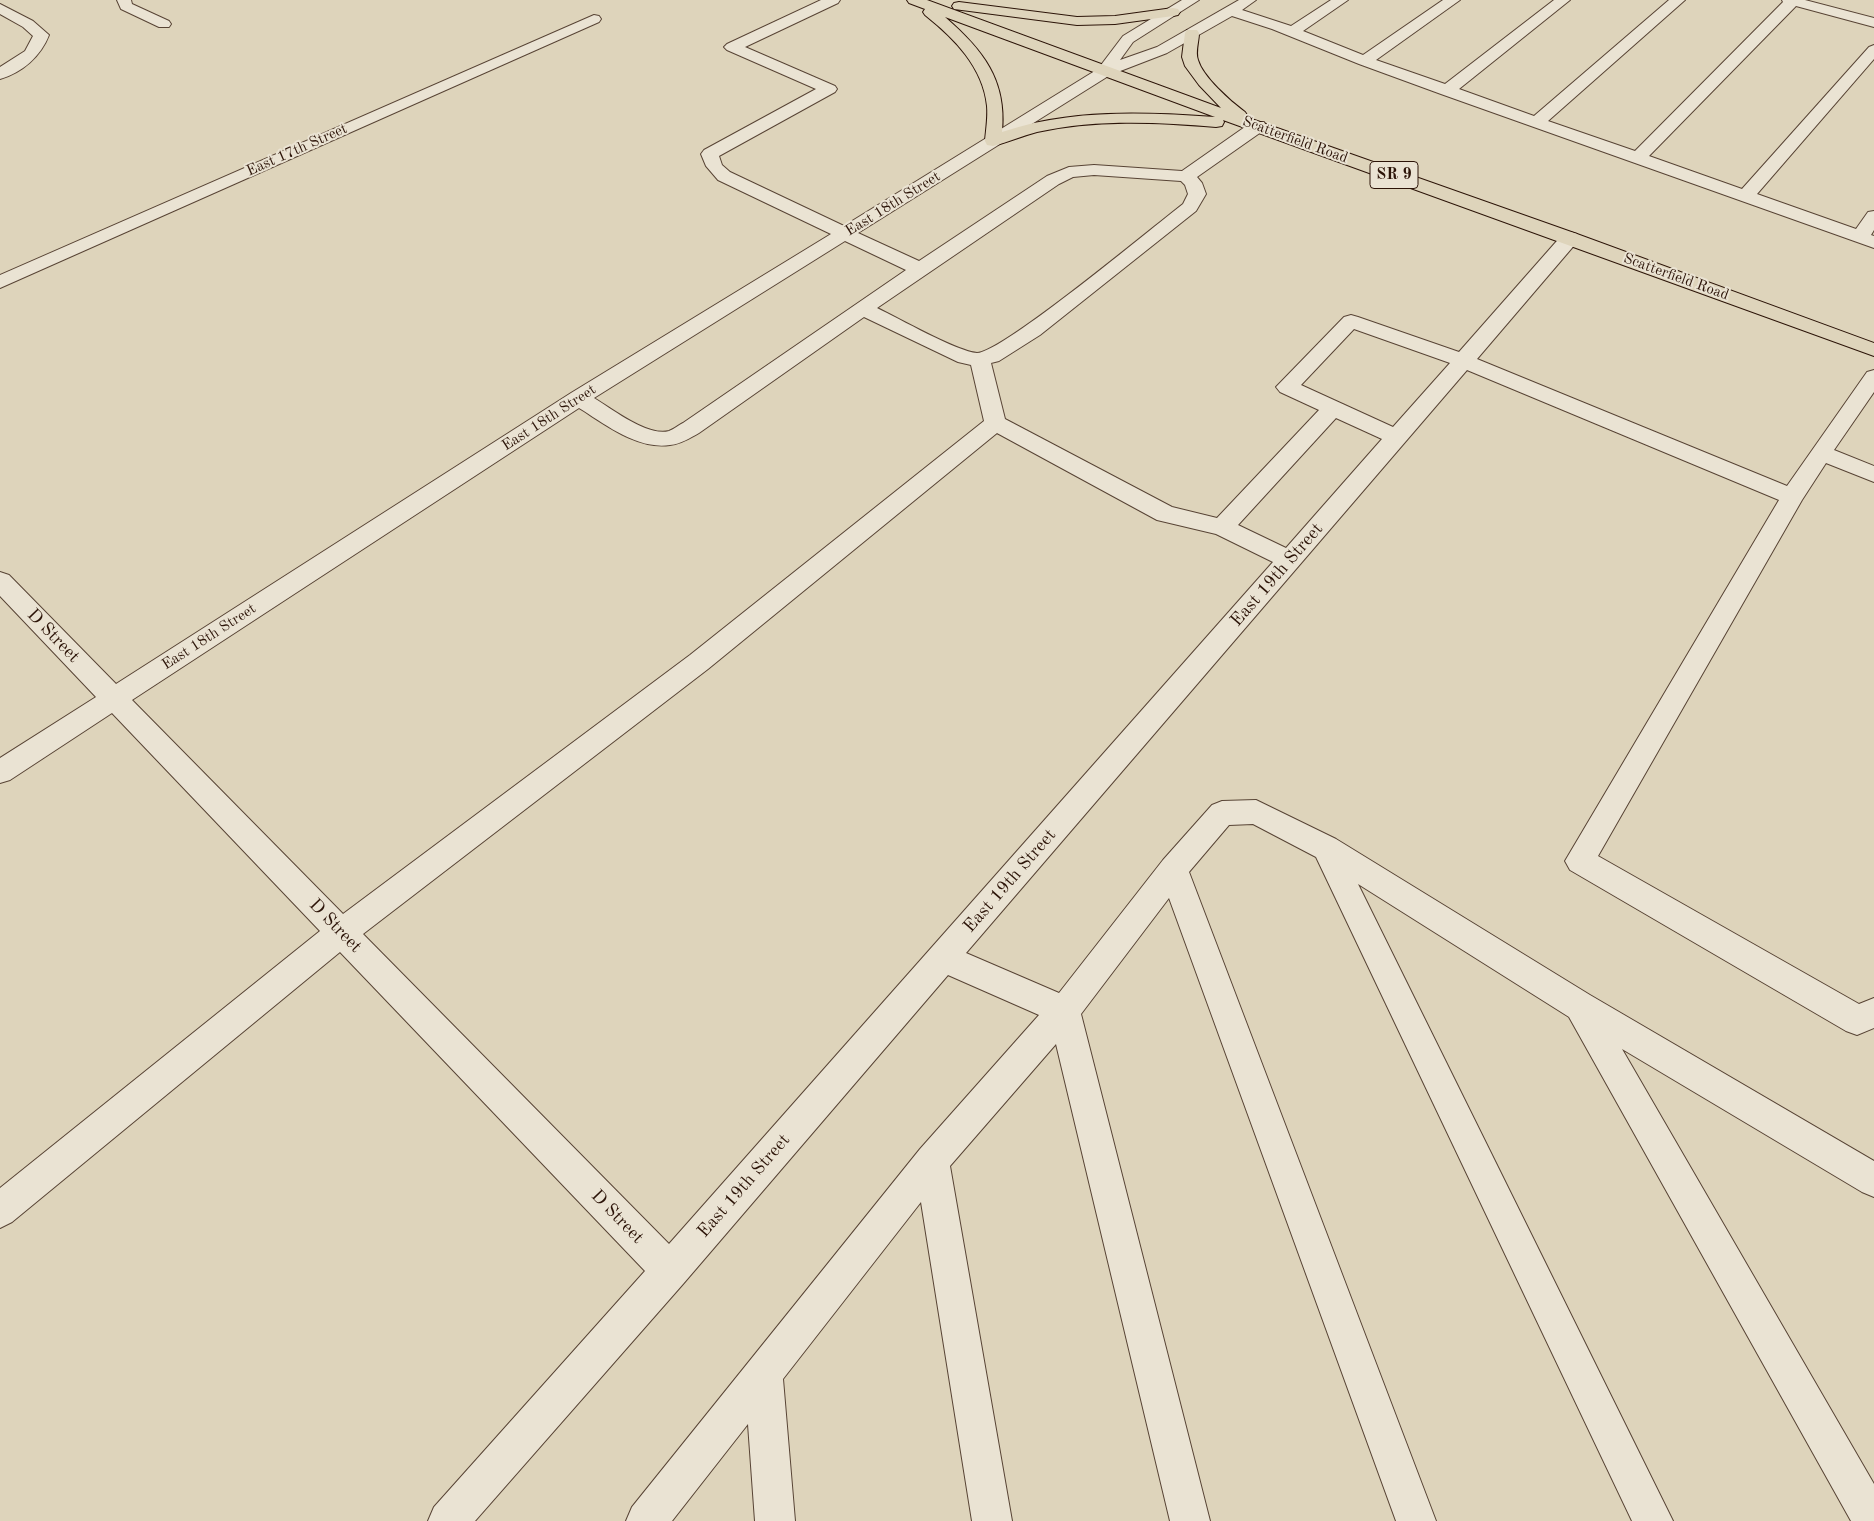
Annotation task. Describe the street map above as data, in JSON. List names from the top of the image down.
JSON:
{
  "streets": {
    "main road": ["Scatterfield Road", "SR 9"],
    "street": [
      "East 17th Street",
      "East 18th Street",
      "East 19th Street",
      "D Street"
    ]
  },
  "crossings": [
    ["Scatterfield Road", "East 18th Street"],
    ["Scatterfield Road", "East 19th Street"],
    ["East 18th Street", "D Street"],
    ["East 19th Street", "D Street"]
  ]
}
